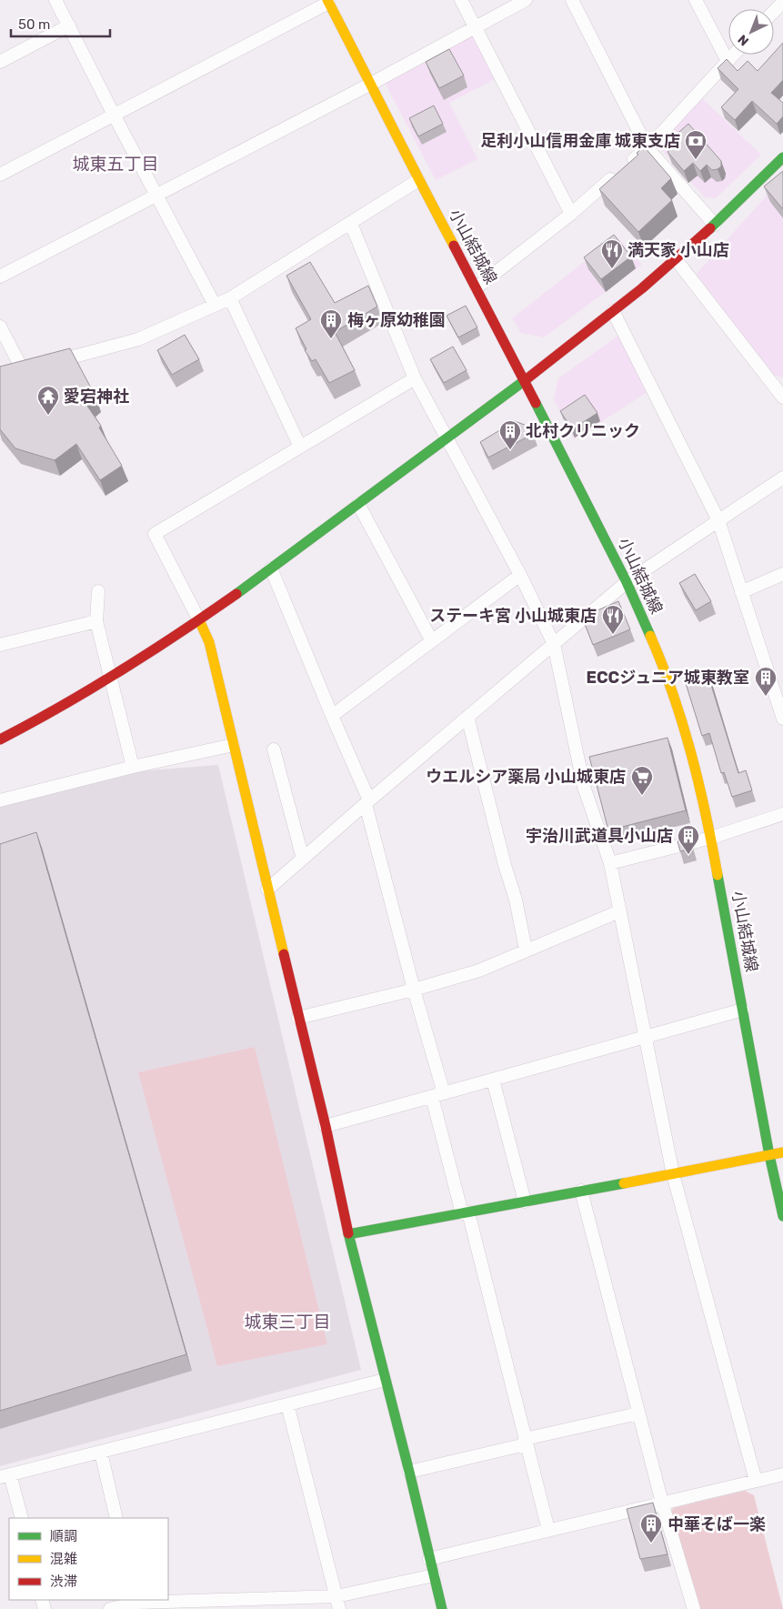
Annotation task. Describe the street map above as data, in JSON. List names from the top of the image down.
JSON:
{
  "streets": {
    "street": ["小山結城線"]
  },
  "districts": ["城東五丁目", "城東三丁目"],
  "places": {
    "bank": ["足利小山信用金庫 城東支店"],
    "restaurant": ["満天家 小山店", "ステーキ宮 小山城東店"],
    "building": [
      "梅ヶ原幼稚園",
      "北村クリニック",
      "ECCジュニア城東教室",
      "宇治川武道具小山店",
      "中華そば一楽"
    ],
    "temple": ["愛宕神社"],
    "supermarket": ["ウエルシア薬局 小山城東店"]
  },
  "legend": ["順調", "混雑", "渋滞"],
  "scale_bar": "50 m",
  "north": "bottom left"
}
